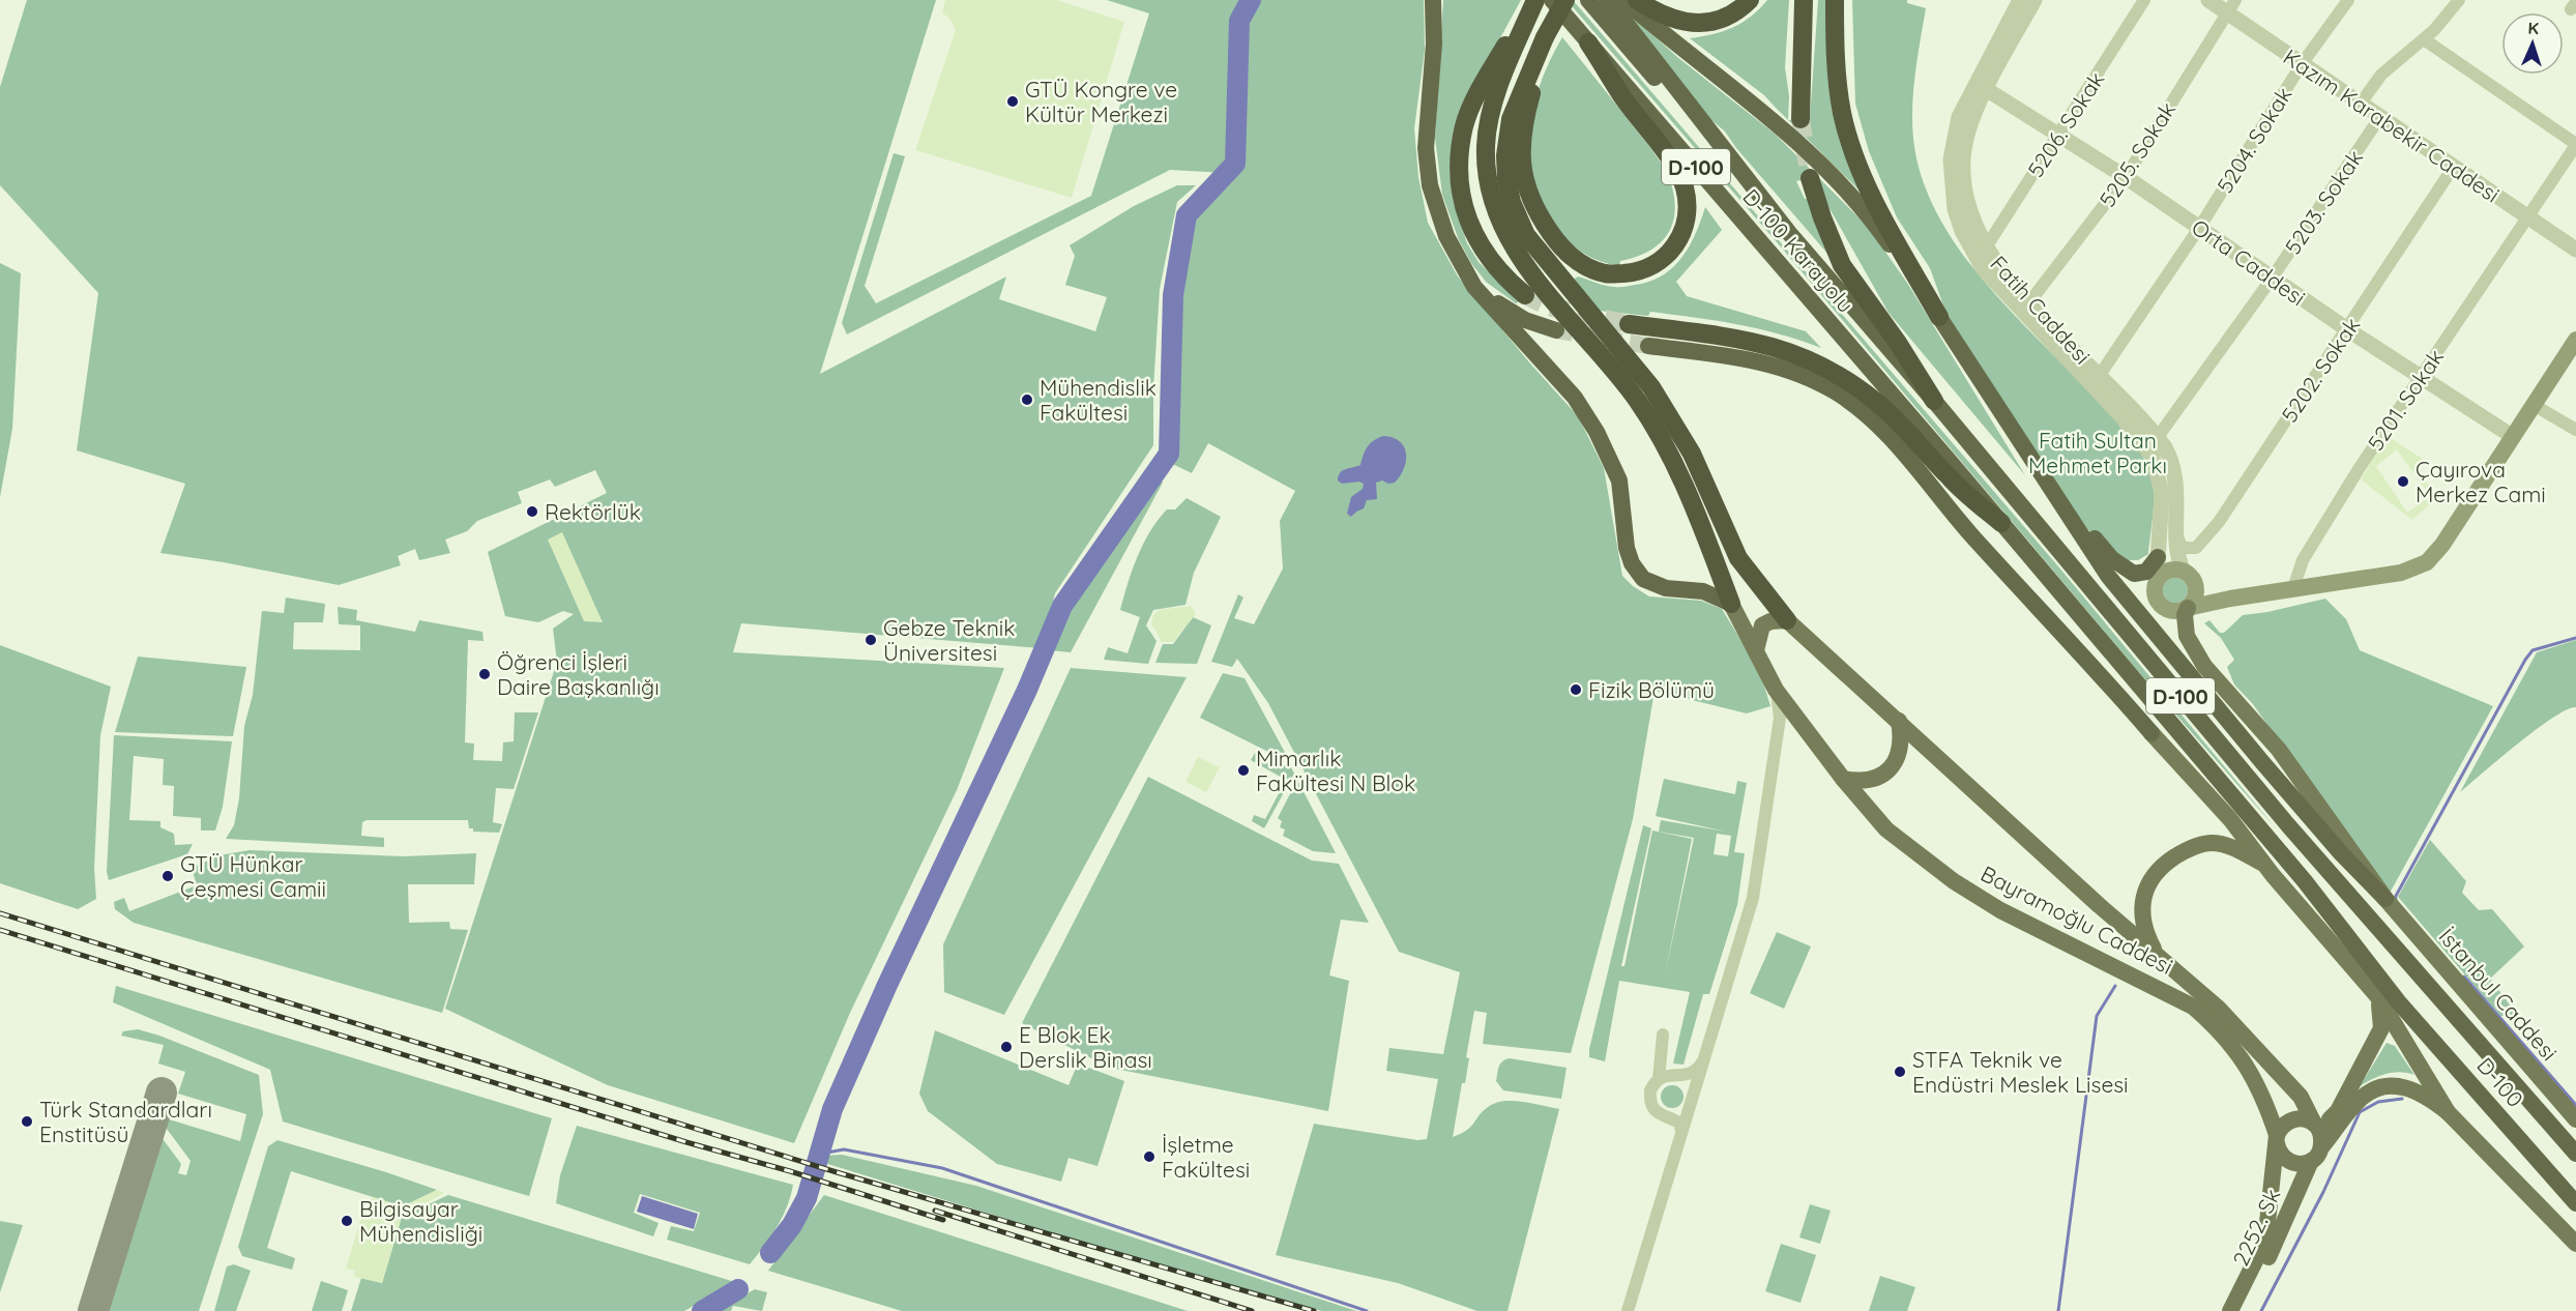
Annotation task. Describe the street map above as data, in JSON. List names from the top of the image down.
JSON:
{
  "streets": {
    "highway": ["D-100", "D-100 Karayolu"],
    "main road": ["Bayramoğlu Caddesi", "İstanbul Caddesi", "2252. Sk"],
    "street": [
      "5206. Sokak",
      "Kazım Karabekir Caddesi",
      "5204. Sokak",
      "5205. Sokak",
      "5203. Sokak",
      "Orta Caddesi",
      "Fatih Caddesi",
      "5202. Sokak",
      "5201. Sokak"
    ]
  },
  "crossings": [
    ["5206. Sokak", "Orta Caddesi"],
    ["5206. Sokak", "Fatih Caddesi"],
    ["Kazım Karabekir Caddesi", "5204. Sokak"],
    ["Kazım Karabekir Caddesi", "5205. Sokak"],
    ["Kazım Karabekir Caddesi", "5203. Sokak"],
    ["Kazım Karabekir Caddesi", "5202. Sokak"],
    ["Kazım Karabekir Caddesi", "5201. Sokak"],
    ["5204. Sokak", "Orta Caddesi"],
    ["5204. Sokak", "Fatih Caddesi"],
    ["5205. Sokak", "Orta Caddesi"],
    ["5205. Sokak", "Fatih Caddesi"],
    ["D-100", "D-100 Karayolu"],
    ["5203. Sokak", "Orta Caddesi"],
    ["5203. Sokak", "Fatih Caddesi"],
    ["Orta Caddesi", "Fatih Caddesi"],
    ["Orta Caddesi", "5202. Sokak"],
    ["Orta Caddesi", "5201. Sokak"],
    ["Fatih Caddesi", "İstanbul Caddesi"],
    ["Bayramoğlu Caddesi", "2252. Sk"]
  ],
  "parks": ["Fatih Sultan Mehmet Parkı"],
  "places": [
    "GTÜ Kongre ve Kültür Merkezi",
    "Mühendislik Fakültesi",
    "Çayırova Merkez Cami",
    "Rektörlük",
    "Gebze Teknik Üniversitesi",
    "Öğrenci İşleri Daire Başkanlığı",
    "Fizik Bölümü",
    "Mimarlık Fakültesi N Blok",
    "GTÜ Hünkar Çeşmesi Camii",
    "E Blok Ek Derslik Binası",
    "STFA Teknik ve Endüstri Meslek Lisesi",
    "Türk Standardları Enstitüsü",
    "İşletme Fakültesi",
    "Bilgisayar Mühendisliği"
  ],
  "north": "top"
}
